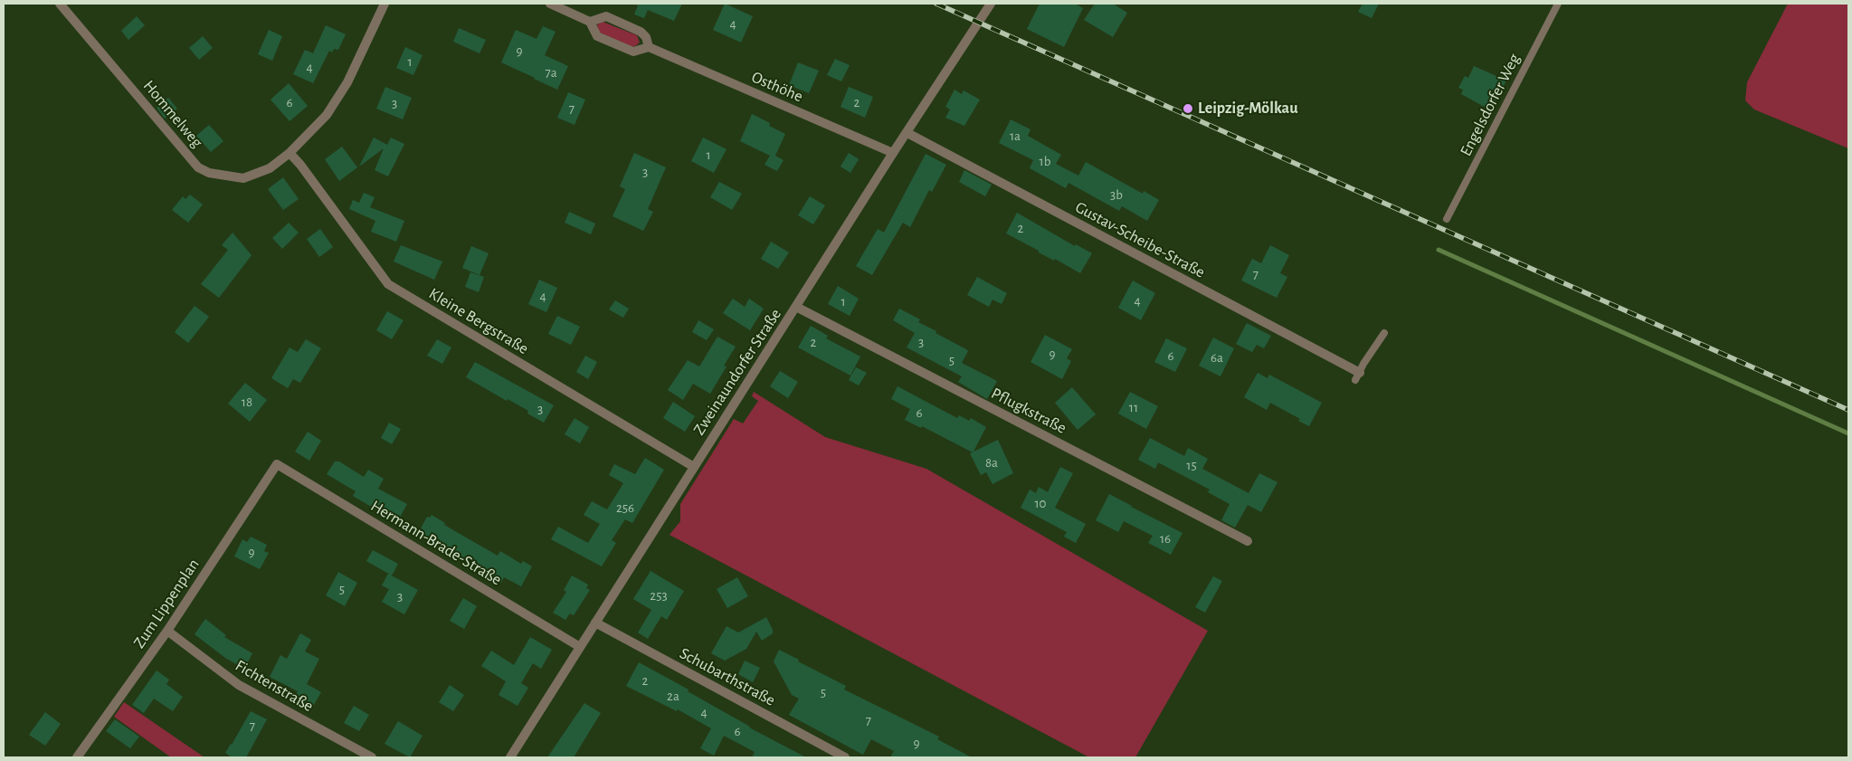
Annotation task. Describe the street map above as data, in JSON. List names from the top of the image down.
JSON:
{
  "streets": {
    "street": [
      "Osthöhe",
      "Hommelweg",
      "Gustav-Scheibe-Straße",
      "Kleine Bergstraße",
      "Zweinaundorfer Straße",
      "Pflugkstraße",
      "Hermann-Brade-Straße",
      "Zum Lippenplan",
      "Schubarthstraße",
      "Fichtenstraße"
    ],
    "lane": ["Engelsdorfer Weg"]
  },
  "crossings": [
    ["Osthöhe", "Zweinaundorfer Straße"],
    ["Hommelweg", "Kleine Bergstraße"],
    ["Gustav-Scheibe-Straße", "Zweinaundorfer Straße"],
    ["Kleine Bergstraße", "Zweinaundorfer Straße"],
    ["Zweinaundorfer Straße", "Pflugkstraße"],
    ["Zweinaundorfer Straße", "Hermann-Brade-Straße"],
    ["Zweinaundorfer Straße", "Schubarthstraße"],
    ["Hermann-Brade-Straße", "Zum Lippenplan"],
    ["Zum Lippenplan", "Fichtenstraße"]
  ],
  "places": ["Leipzig-Mölkau"],
  "house_numbers": [
    "4",
    "9",
    "1",
    "4",
    "7a",
    "6",
    "2",
    "3",
    "7",
    "1a",
    "1",
    "1b",
    "3",
    "3b",
    "2",
    "7",
    "4",
    "4",
    "1",
    "2",
    "3",
    "9",
    "6",
    "6a",
    "5",
    "18",
    "11",
    "3",
    "6",
    "8a",
    "15",
    "10",
    "256",
    "16",
    "9",
    "5",
    "253",
    "3",
    "2",
    "5",
    "2a",
    "4",
    "7",
    "7",
    "6",
    "9"
  ]
}
